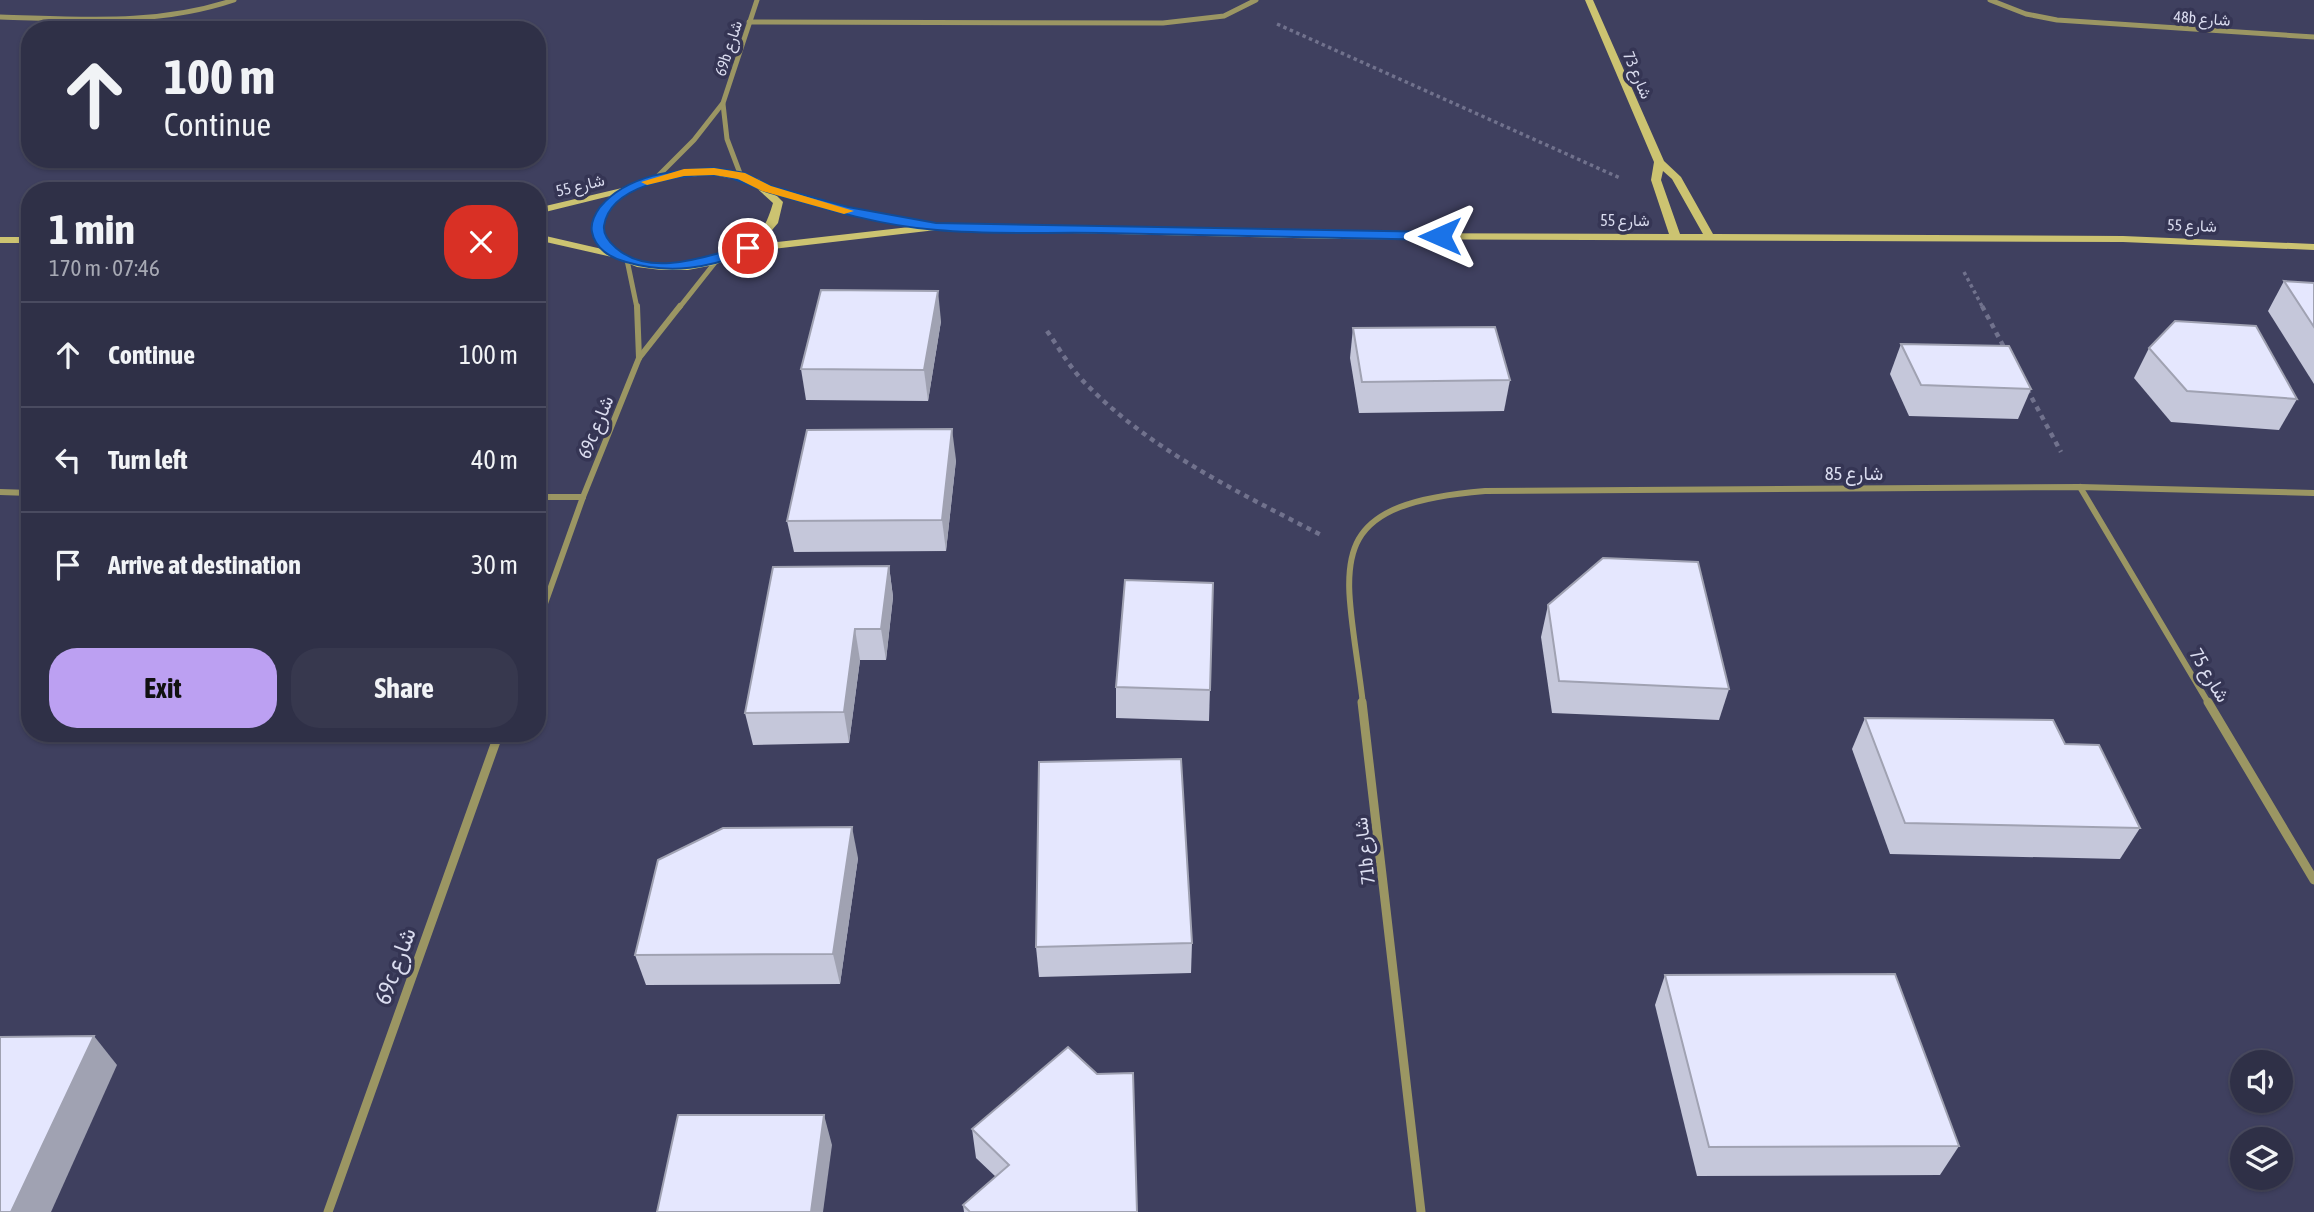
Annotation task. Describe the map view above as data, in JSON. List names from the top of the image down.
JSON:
{
  "streets": {
    "street": [
      "48b شارع",
      "69b شارع",
      "شارع 73",
      "شارع 55",
      "69c شارع",
      "شارع 85",
      "شارع 75",
      "71b شارع"
    ]
  },
  "crossings": [
    ["69b شارع", "شارع 55"],
    ["شارع 73", "شارع 55"],
    ["شارع 85", "شارع 75"],
    ["شارع 85", "71b شارع"]
  ],
  "page": {
    "turn": ["100 m", "Continue"],
    "heading": ["1 min", "170 m · 07:46"],
    "list": [
      {
        "name": "Continue",
        "value": "100 m"
      },
      {
        "name": "Turn left",
        "value": "40 m"
      },
      {
        "name": "Arrive at destination",
        "value": "30 m"
      }
    ],
    "buttons": ["Exit", "Share"]
  }
}
